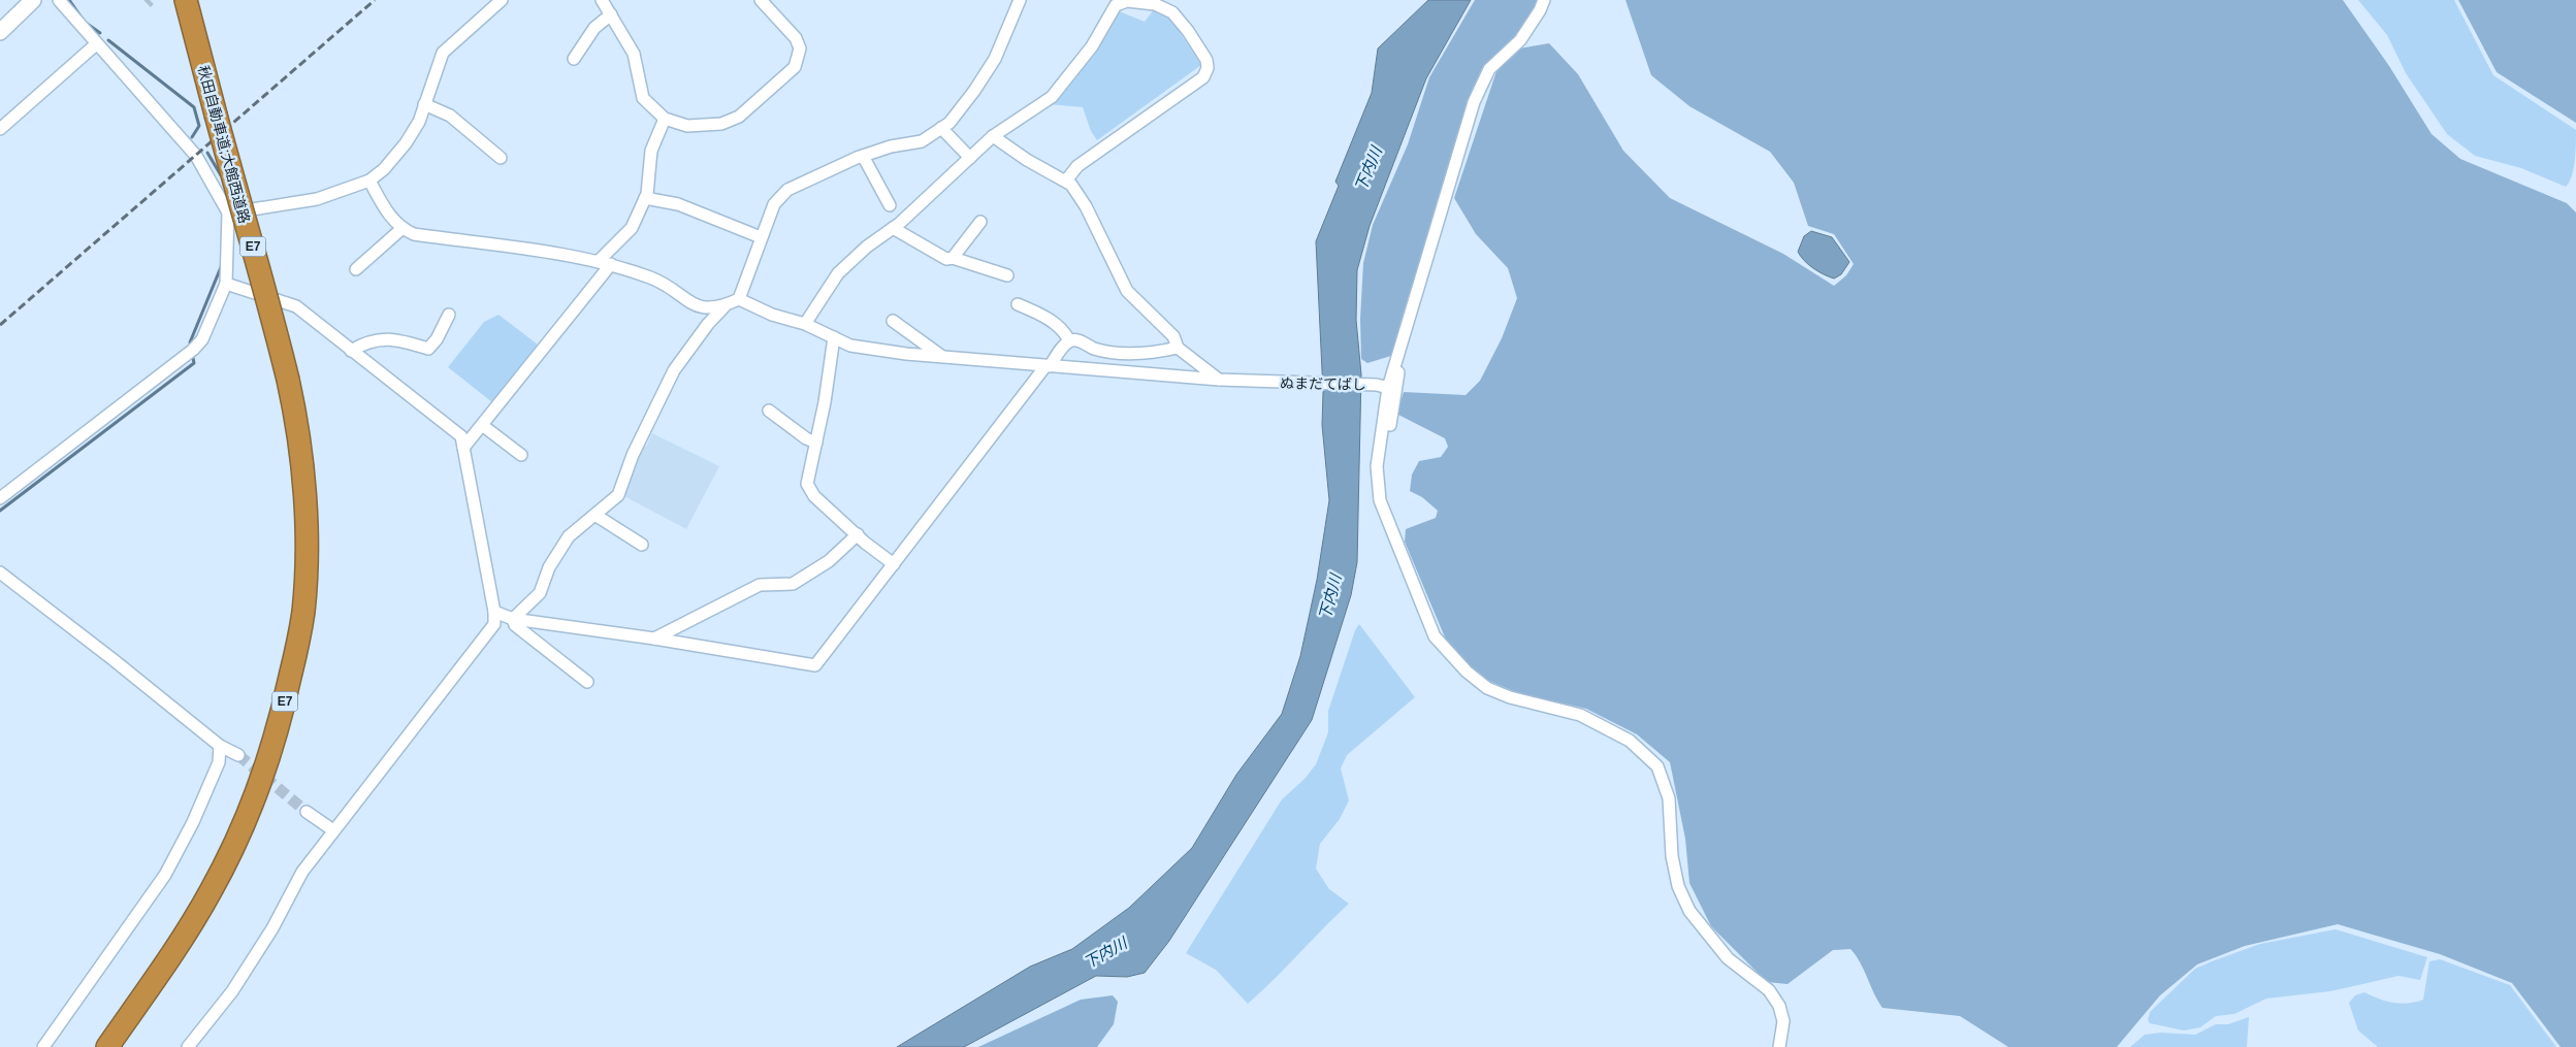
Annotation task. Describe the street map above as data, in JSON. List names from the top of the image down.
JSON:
{
  "streets": {
    "highway": ["秋田自動車道;大館西道路", "E7"],
    "street": ["ぬまだてばし"]
  },
  "water": ["下内川"]
}
